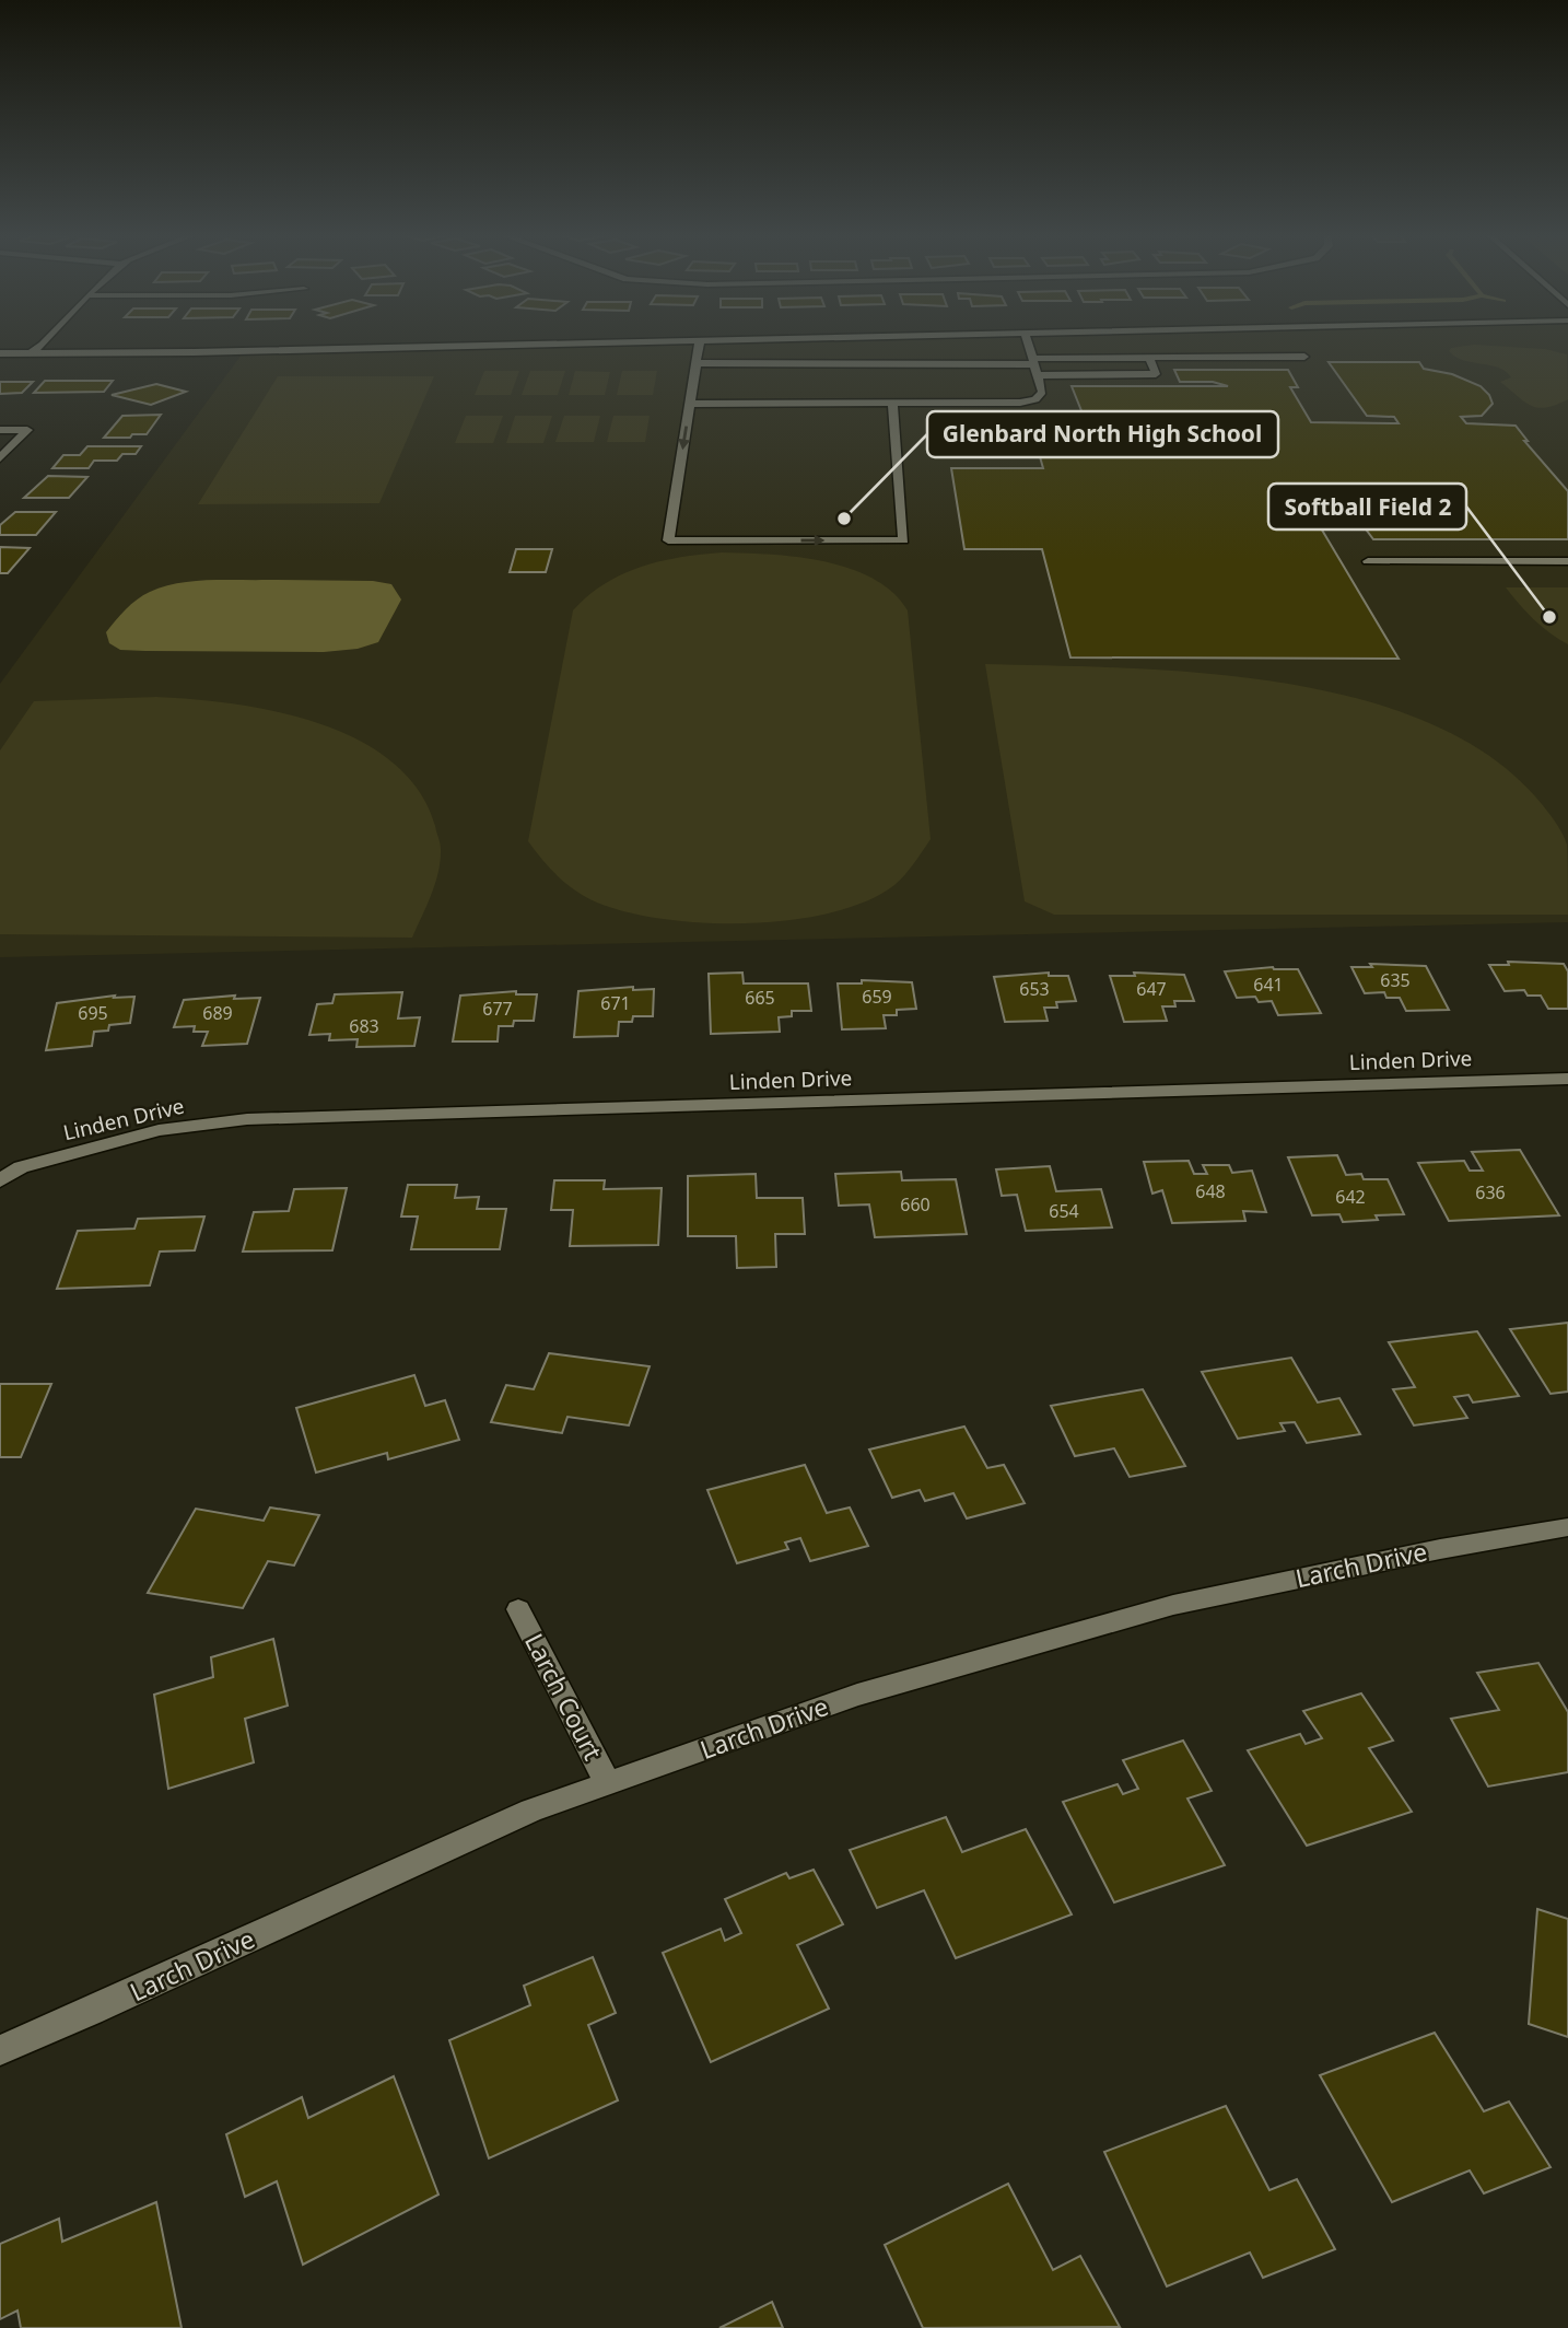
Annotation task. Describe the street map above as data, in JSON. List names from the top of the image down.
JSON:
{
  "streets": {
    "street": ["Linden Drive", "Larch Drive", "Larch Court"]
  },
  "crossings": [
    ["Larch Drive", "Larch Court"]
  ],
  "places": ["Glenbard North High School", "Softball Field 2"],
  "house_numbers": [
    "635",
    "641",
    "653",
    "647",
    "659",
    "665",
    "671",
    "677",
    "695",
    "689",
    "683",
    "648",
    "636",
    "642",
    "660",
    "654"
  ]
}
